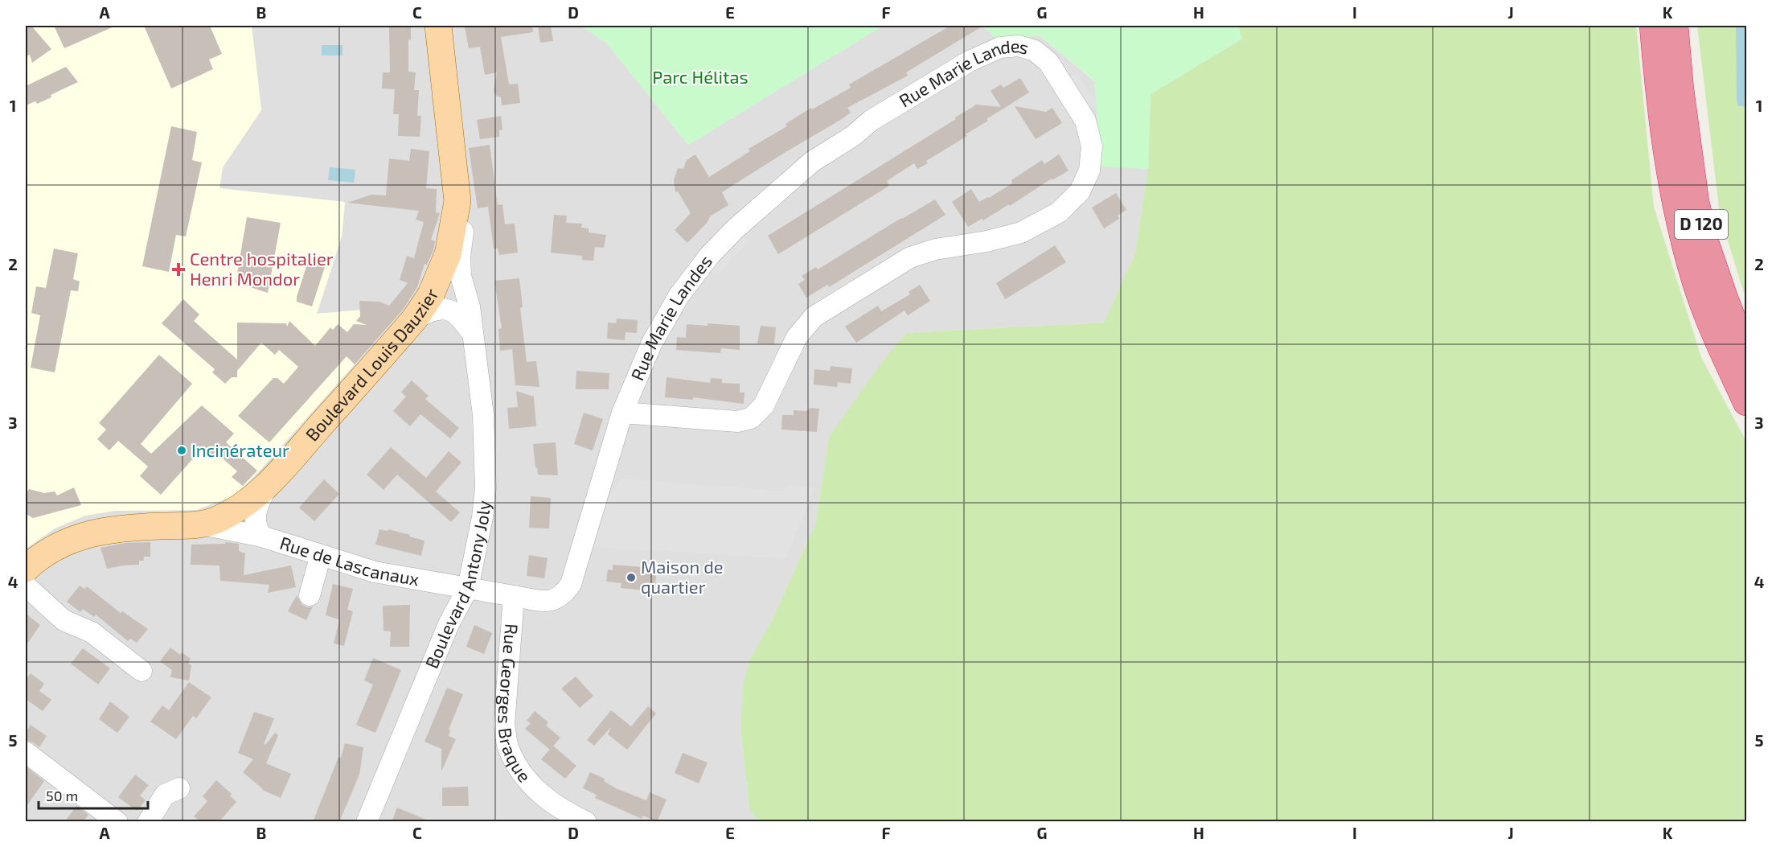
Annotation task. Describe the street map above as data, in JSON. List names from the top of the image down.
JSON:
{
  "streets": {
    "highway": ["D 120"],
    "main road": ["Boulevard Louis Dauzier"],
    "street": [
      "Rue Marie Landes",
      "Rue de Lascanaux",
      "Boulevard Antony Joly",
      "Rue Georges Braque"
    ]
  },
  "crossings": [
    ["Rue Marie Landes", "Rue Georges Braque"],
    ["Boulevard Louis Dauzier", "Rue de Lascanaux"],
    ["Boulevard Louis Dauzier", "Boulevard Antony Joly"],
    ["Rue de Lascanaux", "Boulevard Antony Joly"],
    ["Rue de Lascanaux", "Rue Georges Braque"],
    ["Boulevard Antony Joly", "Rue Georges Braque"]
  ],
  "parks": ["Parc Hélitas"],
  "places": {
    "health": ["Centre hospitalier Henri Mondor"],
    "other": ["Incinérateur", "Maison de quartier"]
  },
  "scale_bar": "50 m",
  "grid": {
    "columns": [
      "A",
      "B",
      "C",
      "D",
      "E",
      "F",
      "G",
      "H",
      "I",
      "J",
      "K"
    ],
    "rows": [
      "1",
      "2",
      "3",
      "4",
      "5"
    ]
  }
}
